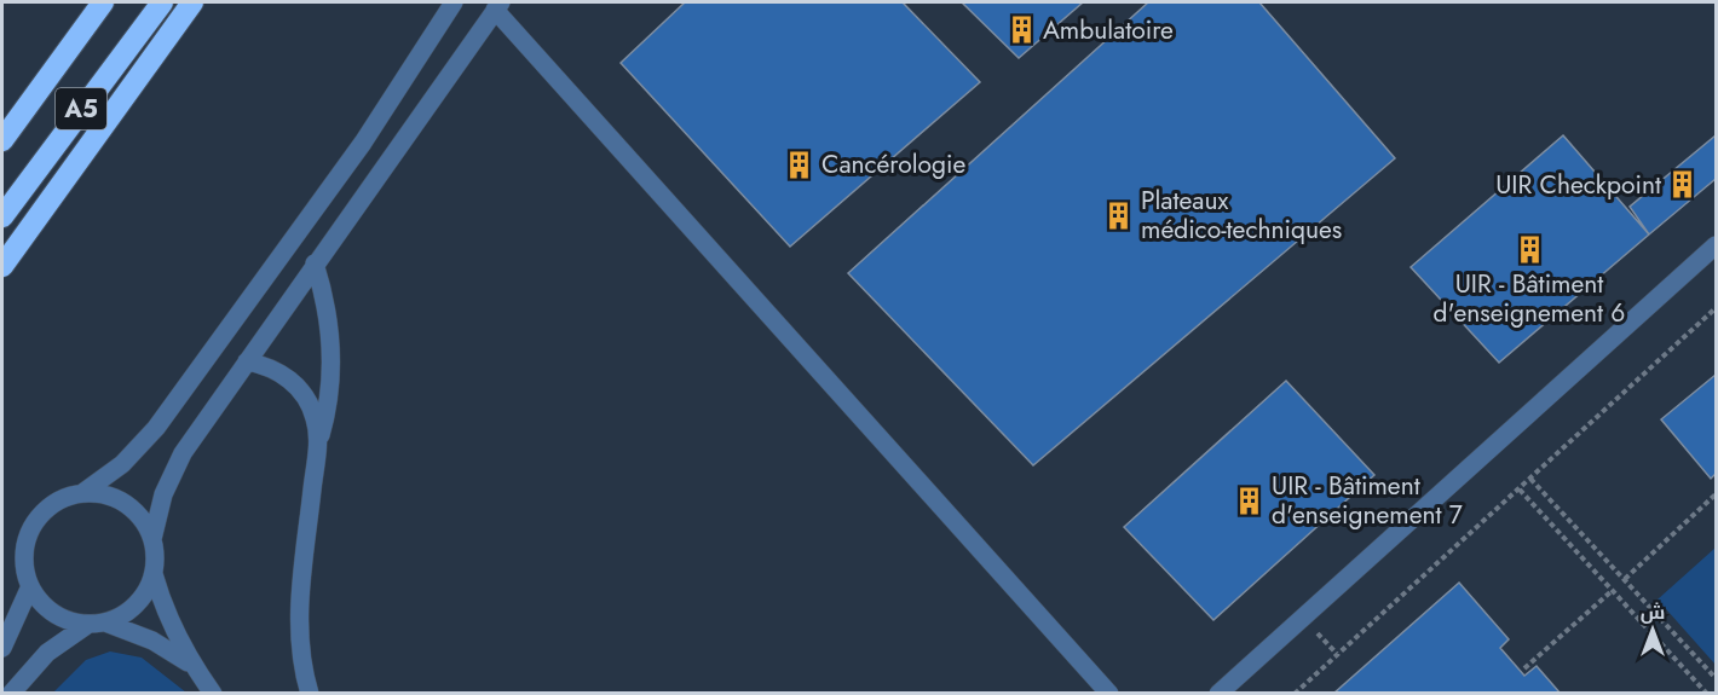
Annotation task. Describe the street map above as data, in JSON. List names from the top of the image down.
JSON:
{
  "streets": {
    "highway": ["A5"]
  },
  "places": {
    "building": [
      "Ambulatoire",
      "Cancérologie",
      "UIR Checkpoint",
      "Plateaux médico-techniques",
      "UIR - Bâtiment d'enseignement 6",
      "UIR - Bâtiment d'enseignement 7"
    ]
  },
  "north": "top"
}
